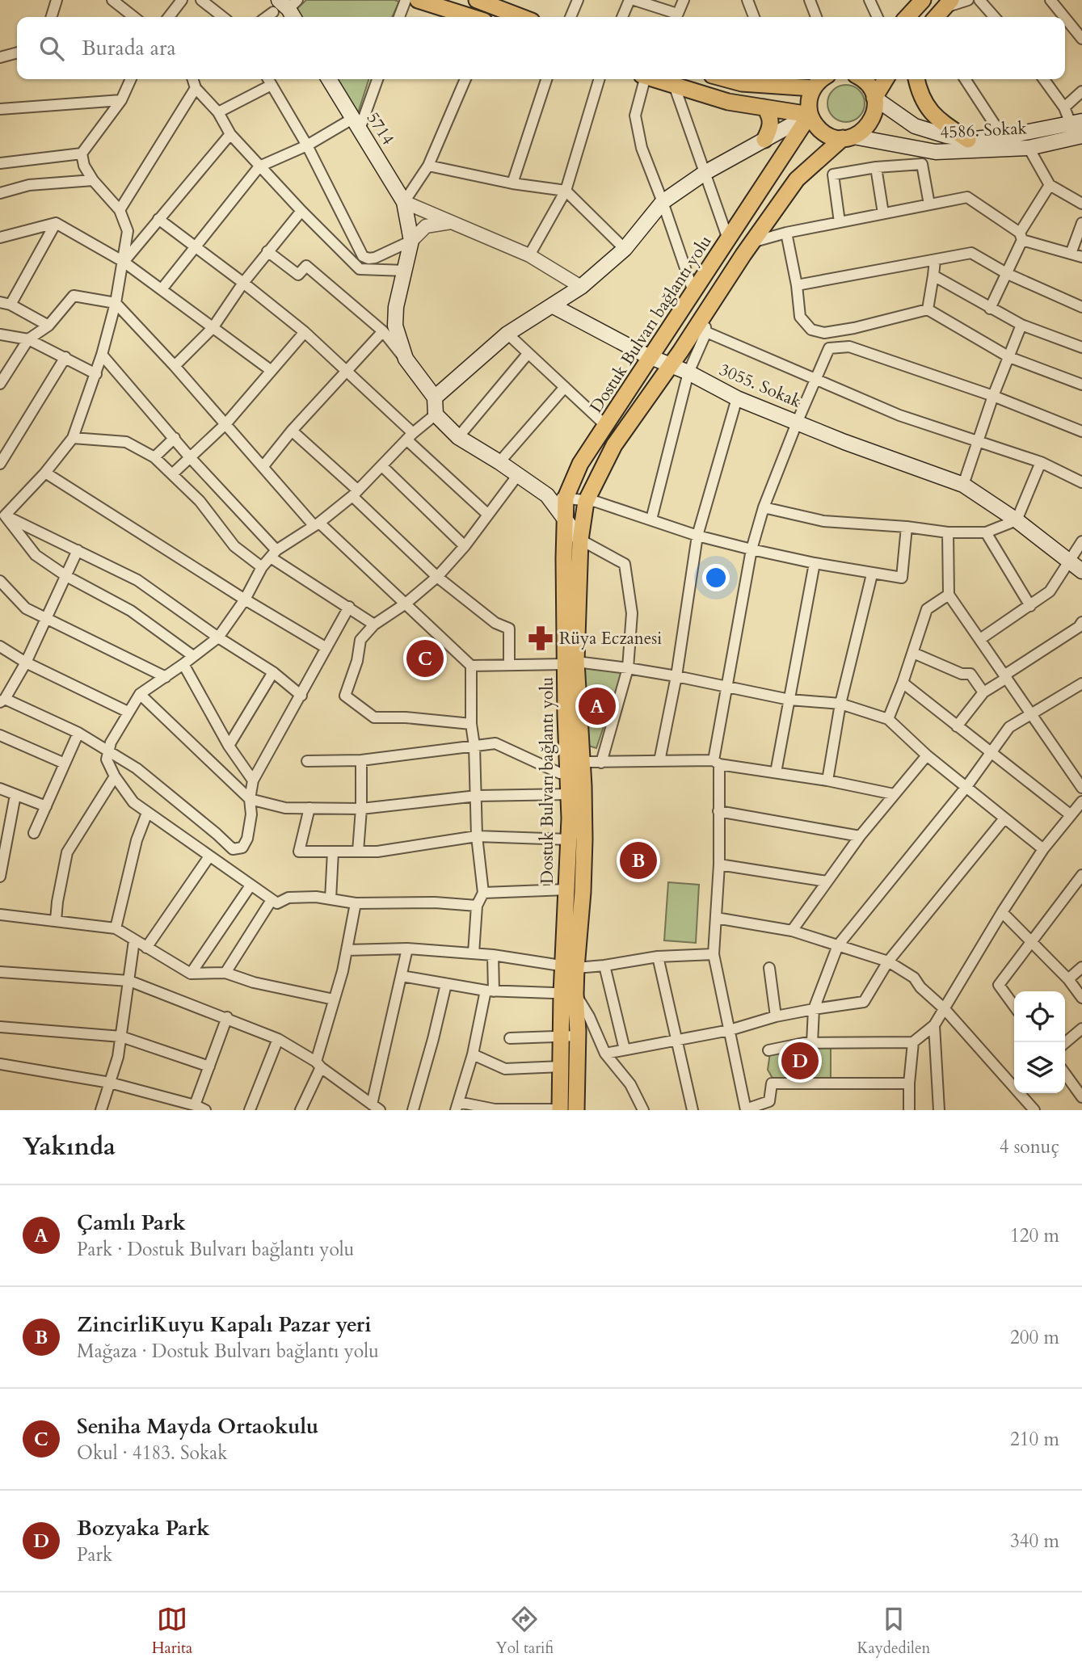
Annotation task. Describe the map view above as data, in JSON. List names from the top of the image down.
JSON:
{
  "streets": {
    "main road": [
      "5714",
      "4586. Sokak",
      "Dostuk Bulvarı bağlantı yolu",
      "3055. Sokak"
    ]
  },
  "crossings": [
    ["4586. Sokak", "Dostuk Bulvarı bağlantı yolu"],
    ["Dostuk Bulvarı bağlantı yolu", "3055. Sokak"]
  ],
  "places": {
    "pharmacy": ["Rüya Eczanesi"]
  },
  "page": {
    "search": "Burada ara",
    "pins": [
      "C",
      "A",
      "B",
      "D"
    ],
    "heading": ["Yakında", "4 sonuç"],
    "list": [
      {
        "mark": "A",
        "name": "Çamlı Park",
        "note": "Park · Dostuk Bulvarı bağlantı yolu",
        "value": "120 m"
      },
      {
        "mark": "B",
        "name": "ZincirliKuyu Kapalı Pazar yeri",
        "note": "Mağaza · Dostuk Bulvarı bağlantı yolu",
        "value": "200 m"
      },
      {
        "mark": "C",
        "name": "Seniha Mayda Ortaokulu",
        "note": "Okul · 4183. Sokak",
        "value": "210 m"
      },
      {
        "mark": "D",
        "name": "Bozyaka Park",
        "note": "Park",
        "value": "340 m"
      }
    ],
    "nav": ["Harita", "Yol tarifi", "Kaydedilen"]
  }
}
